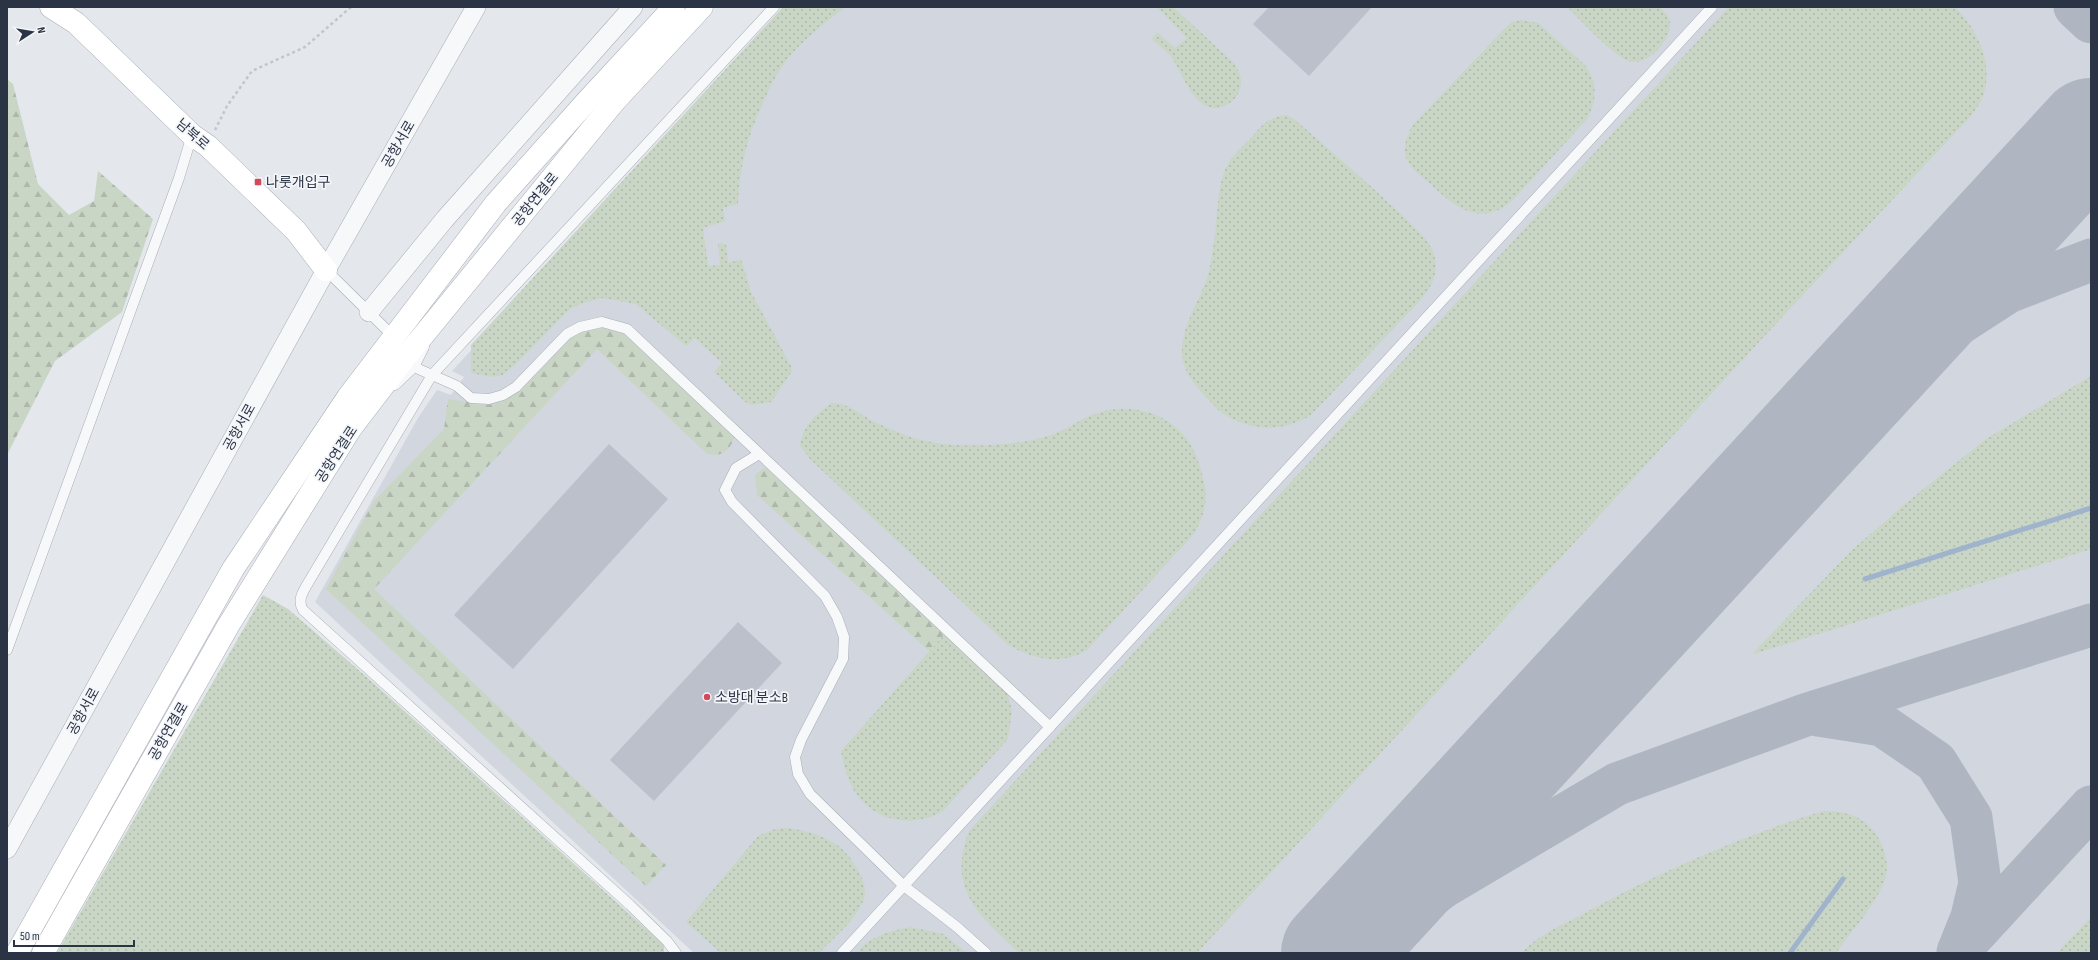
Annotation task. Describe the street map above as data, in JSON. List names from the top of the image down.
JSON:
{
  "streets": {
    "street": ["남북로", "공항서로", "공항연결로"]
  },
  "crossings": [
    ["남북로", "공항서로"]
  ],
  "places": {
    "transit": ["나룻개입구"],
    "other": ["소방대 분소B"]
  },
  "scale_bar": "50 m",
  "north": "right"
}
